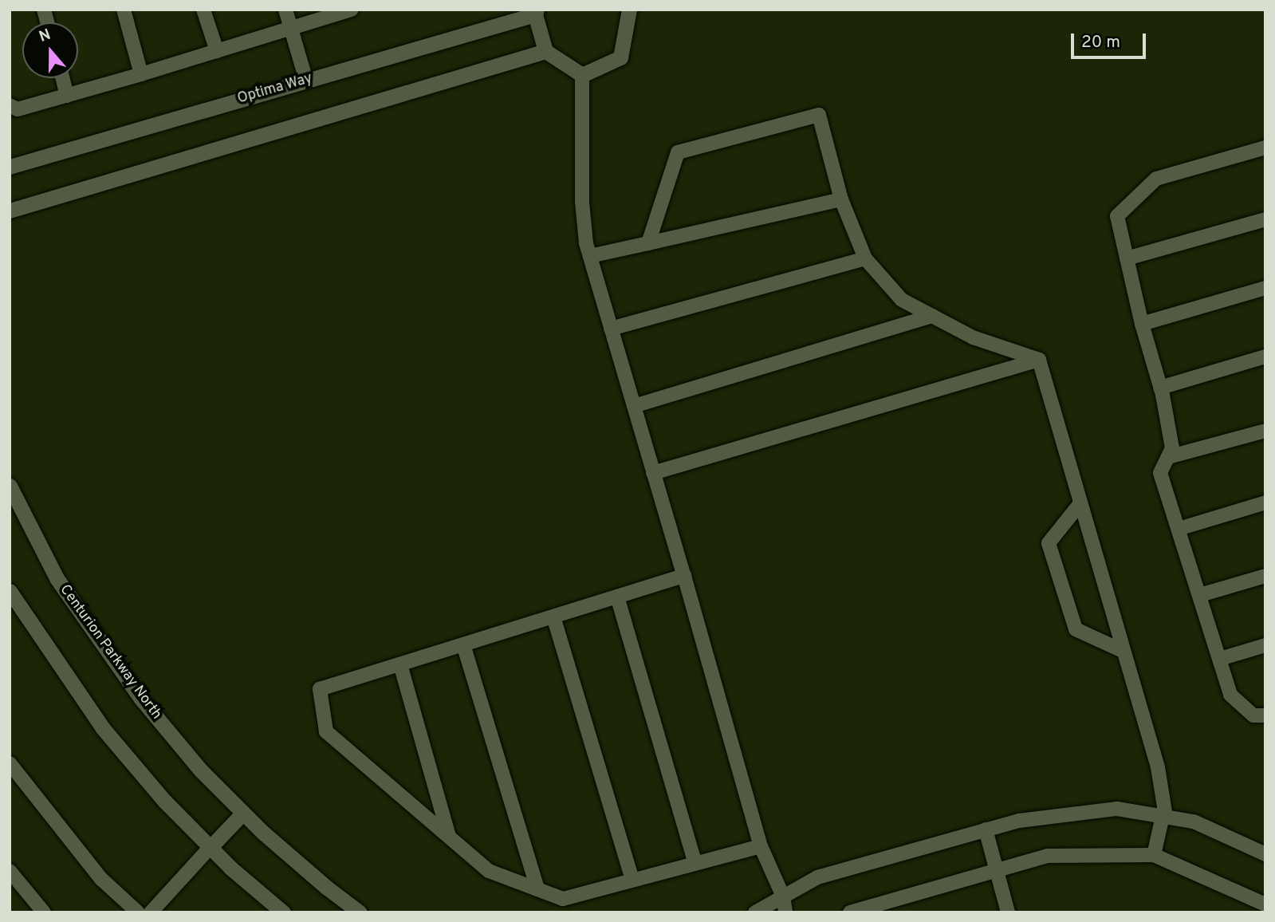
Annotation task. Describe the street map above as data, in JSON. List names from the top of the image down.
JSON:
{
  "streets": {
    "street": ["Optima Way", "Centurion Parkway North"]
  },
  "scale_bar": "20 m",
  "north": "top"
}
